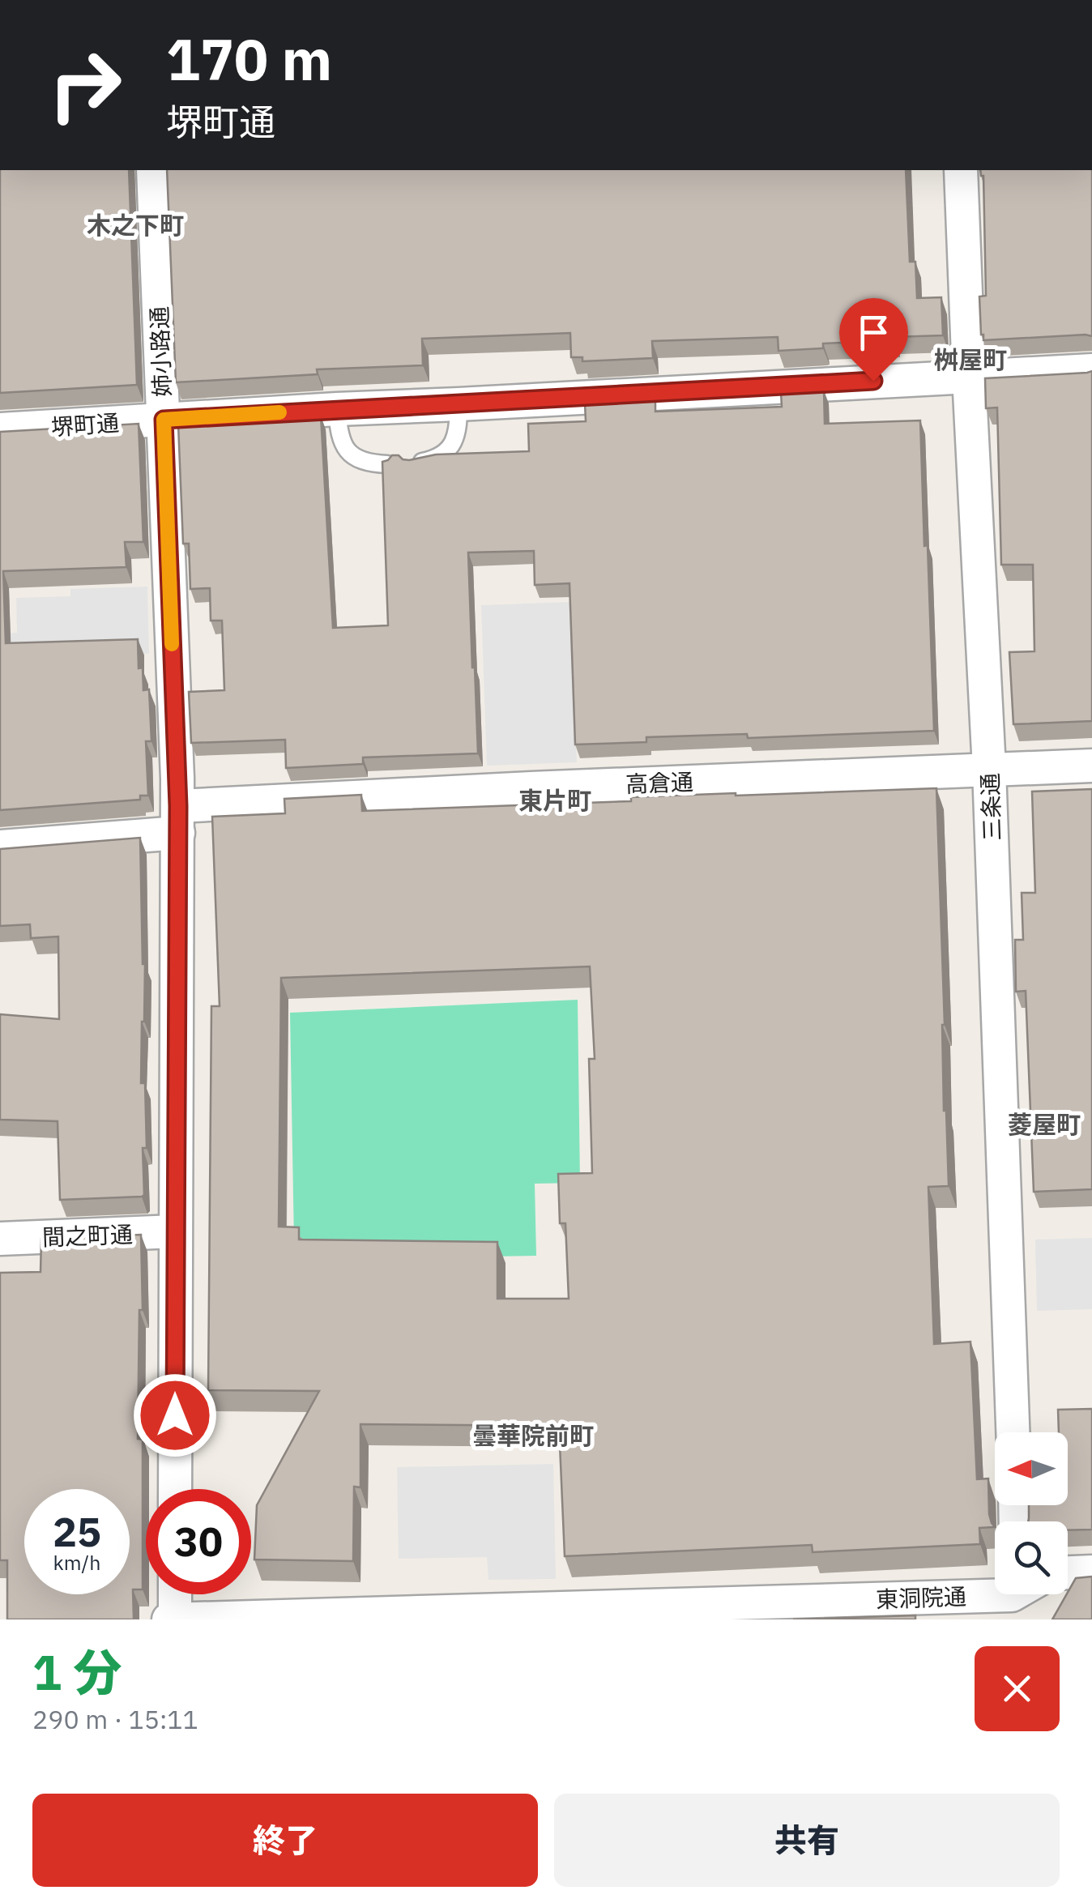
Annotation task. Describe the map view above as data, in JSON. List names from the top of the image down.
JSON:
{
  "streets": {
    "street": [
      "姉小路通",
      "堺町通",
      "高倉通",
      "三条通",
      "間之町通",
      "東洞院通"
    ]
  },
  "crossings": [
    ["姉小路通", "堺町通"],
    ["姉小路通", "高倉通"],
    ["姉小路通", "間之町通"],
    ["堺町通", "三条通"],
    ["高倉通", "三条通"]
  ],
  "districts": [
    "木之下町",
    "桝屋町",
    "東片町",
    "菱屋町",
    "曇華院前町"
  ],
  "north": "left",
  "page": {
    "turn": ["170 m", "堺町通"],
    "speed": "25 km/h",
    "limit": "30",
    "heading": ["1 分", "290 m · 15:11"],
    "buttons": ["終了", "共有"]
  }
}
